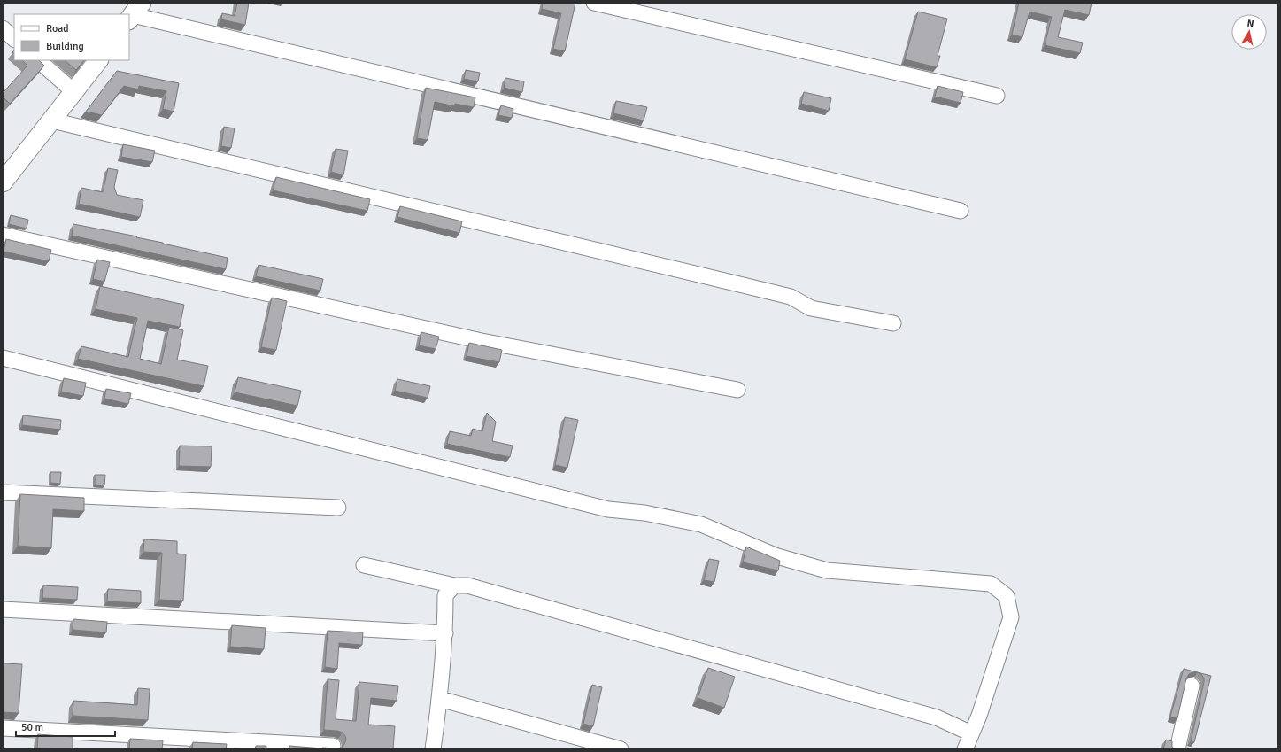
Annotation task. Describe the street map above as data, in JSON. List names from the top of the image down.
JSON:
{
  "legend": ["Road", "Building"],
  "scale_bar": "50 m",
  "north": "top"
}
